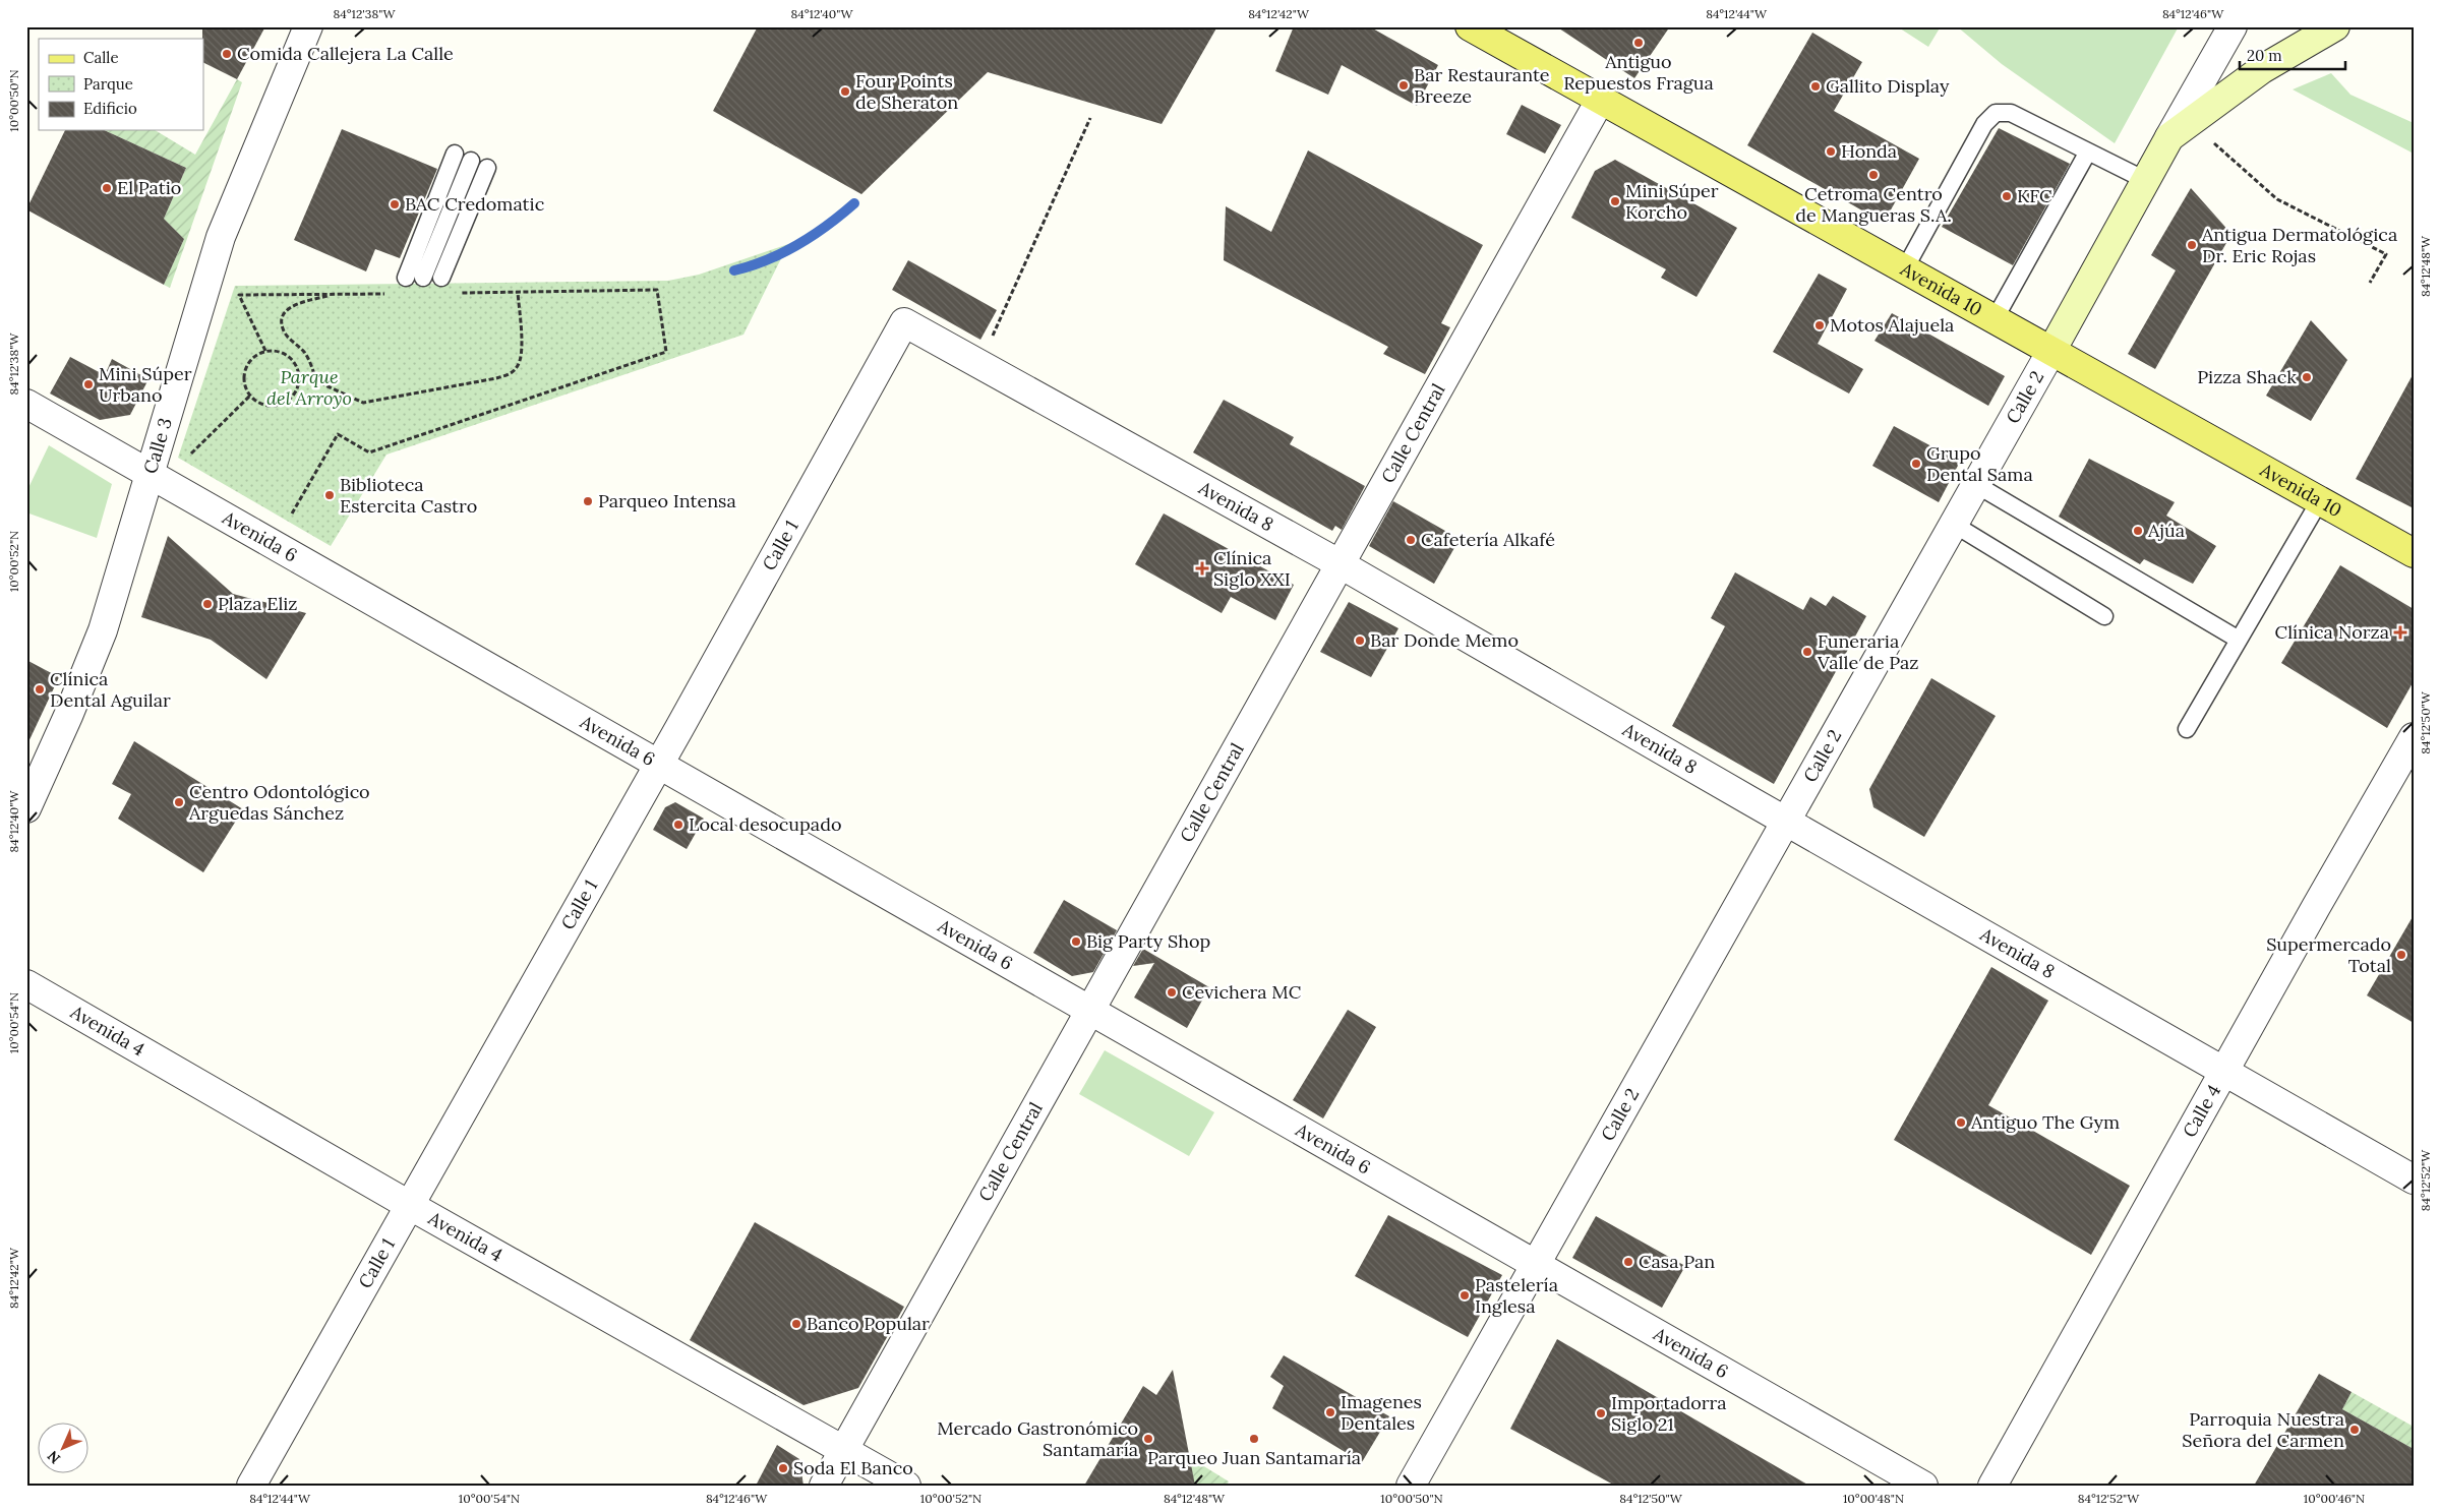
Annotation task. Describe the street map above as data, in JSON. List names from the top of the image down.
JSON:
{
  "streets": {
    "main road": ["Avenida 10", "Calle 2"],
    "street": [
      "Calle Central",
      "Calle 3",
      "Avenida 8",
      "Avenida 6",
      "Calle 1",
      "Avenida 4",
      "Calle 4"
    ]
  },
  "crossings": [
    ["Avenida 10", "Calle 2"],
    ["Avenida 10", "Calle Central"],
    ["Calle 2", "Avenida 8"],
    ["Calle 2", "Avenida 6"],
    ["Calle Central", "Avenida 8"],
    ["Calle Central", "Avenida 6"],
    ["Calle Central", "Avenida 4"],
    ["Calle 3", "Avenida 6"],
    ["Avenida 8", "Calle 1"],
    ["Avenida 8", "Calle 4"],
    ["Avenida 6", "Calle 1"],
    ["Calle 1", "Avenida 4"]
  ],
  "parks": ["Parque del Arroyo"],
  "places": {
    "other": [
      "Antiguo Repuestos Fragua",
      "Comida Callejera La Calle",
      "Bar Restaurante Breeze",
      "Gallito Display",
      "Four Points de Sheraton",
      "Honda",
      "Cetroma Centro de Mangueras S.A.",
      "El Patio",
      "KFC",
      "Mini Súper Korcho",
      "BAC Credomatic",
      "Antigua Dermatológica Dr. Eric Rojas",
      "Motos Alajuela",
      "Pizza Shack",
      "Mini Súper Urbano",
      "Grupo Dental Sama",
      "Biblioteca Estercita Castro",
      "Parqueo Intensa",
      "Ajúa",
      "Cafetería Alkafé",
      "Plaza Eliz",
      "Bar Donde Memo",
      "Funeraria Valle de Paz",
      "Clínica Dental Aguilar",
      "Centro Odontológico Arguedas Sánchez",
      "Local desocupado",
      "Big Party Shop",
      "Supermercado Total",
      "Cevichera MC",
      "Antiguo The Gym",
      "Casa Pan",
      "Pastelería Inglesa",
      "Banco Popular",
      "Imagenes Dentales",
      "Importadorra Siglo 21",
      "Parroquia Nuestra Señora del Carmen",
      "Mercado Gastronómico Santamaría",
      "Parqueo Juan Santamaría",
      "Soda El Banco"
    ],
    "health": ["Clínica Siglo XXI", "Clínica Norza"]
  },
  "legend": ["Calle", "Parque", "Edificio"],
  "scale_bar": "20 m",
  "north": "bottom left",
  "coordinates": [
    "84°12'38\"W",
    "84°12'40\"W",
    "84°12'42\"W",
    "84°12'44\"W",
    "84°12'46\"W",
    "10°00'50\"N",
    "84°12'48\"W",
    "10°00'52\"N",
    "84°12'50\"W",
    "10°00'54\"N",
    "84°12'52\"W",
    "10°00'48\"N",
    "10°00'46\"N"
  ]
}
